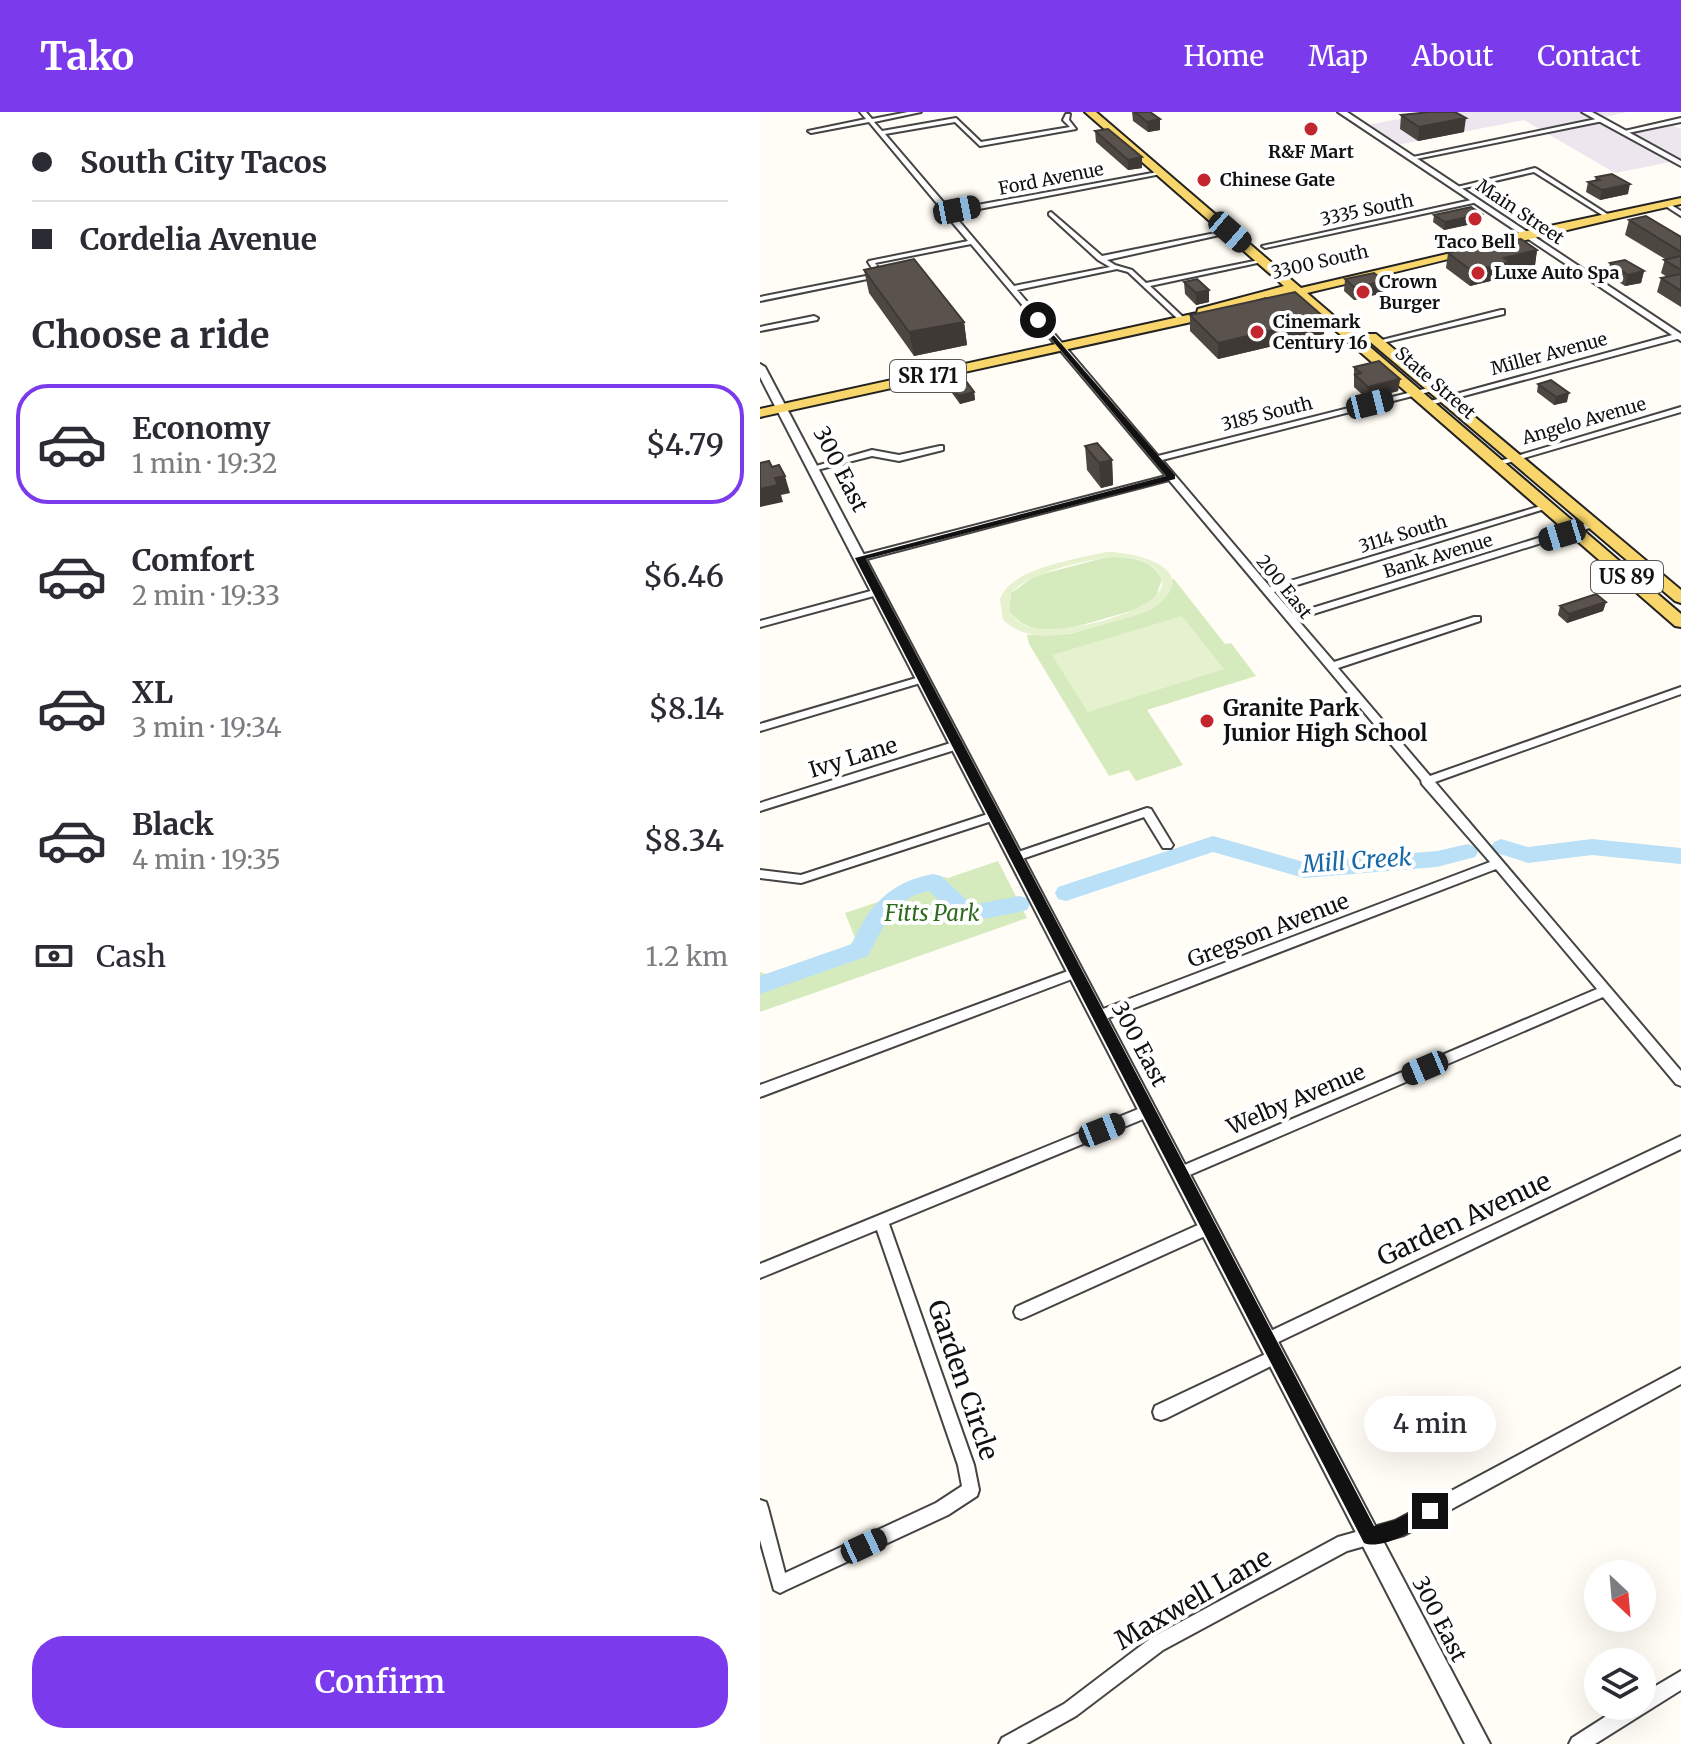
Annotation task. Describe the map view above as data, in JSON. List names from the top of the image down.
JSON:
{
  "streets": {
    "main road": [
      "3300 South",
      "SR 171",
      "State Street",
      "US 89"
    ],
    "street": [
      "Ford Avenue",
      "3335 South",
      "Main Street",
      "Miller Avenue",
      "3185 South",
      "Angelo Avenue",
      "300 East",
      "3114 South",
      "Bank Avenue",
      "200 East",
      "Ivy Lane",
      "Gregson Avenue",
      "Welby Avenue",
      "Garden Avenue",
      "Garden Circle",
      "Maxwell Lane"
    ]
  },
  "crossings": [
    ["Ford Avenue", "State Street"],
    ["Ford Avenue", "200 East"],
    ["3335 South", "Main Street"],
    ["3335 South", "State Street"],
    ["Main Street", "3300 South"],
    ["Main Street", "Miller Avenue"],
    ["3300 South", "State Street"],
    ["3300 South", "300 East"],
    ["3300 South", "200 East"],
    ["Miller Avenue", "State Street"],
    ["Miller Avenue", "3185 South"],
    ["State Street", "3185 South"],
    ["State Street", "Angelo Avenue"],
    ["State Street", "3114 South"],
    ["State Street", "Bank Avenue"],
    ["3185 South", "200 East"],
    ["300 East", "Ivy Lane"],
    ["300 East", "Gregson Avenue"],
    ["300 East", "Welby Avenue"],
    ["300 East", "Garden Avenue"],
    ["300 East", "Maxwell Lane"],
    ["3114 South", "200 East"],
    ["Bank Avenue", "200 East"],
    ["200 East", "Gregson Avenue"],
    ["200 East", "Welby Avenue"]
  ],
  "water": ["Mill Creek"],
  "parks": ["Fitts Park"],
  "places": [
    "R&F Mart",
    "Chinese Gate",
    "Taco Bell",
    "Luxe Auto Spa",
    "Crown Burger",
    "Cinemark Century 16",
    "Granite Park Junior High School"
  ],
  "north": "bottom right",
  "page": {
    "header": "Tako",
    "nav": [
      "Home",
      "Map",
      "About",
      "Contact"
    ],
    "banner": ["South City Tacos", "Cordelia Avenue"],
    "heading": "Choose a ride",
    "list": [
      {
        "name": "Economy",
        "note": "1 min · 19:32",
        "value": "$4.79"
      },
      {
        "name": "Comfort",
        "note": "2 min · 19:33",
        "value": "$6.46"
      },
      {
        "name": "XL",
        "note": "3 min · 19:34",
        "value": "$8.14"
      },
      {
        "name": "Black",
        "note": "4 min · 19:35",
        "value": "$8.34"
      }
    ],
    "pay": ["Cash", "1.2 km"],
    "bubble": "4 min",
    "buttons": "Confirm"
  }
}
